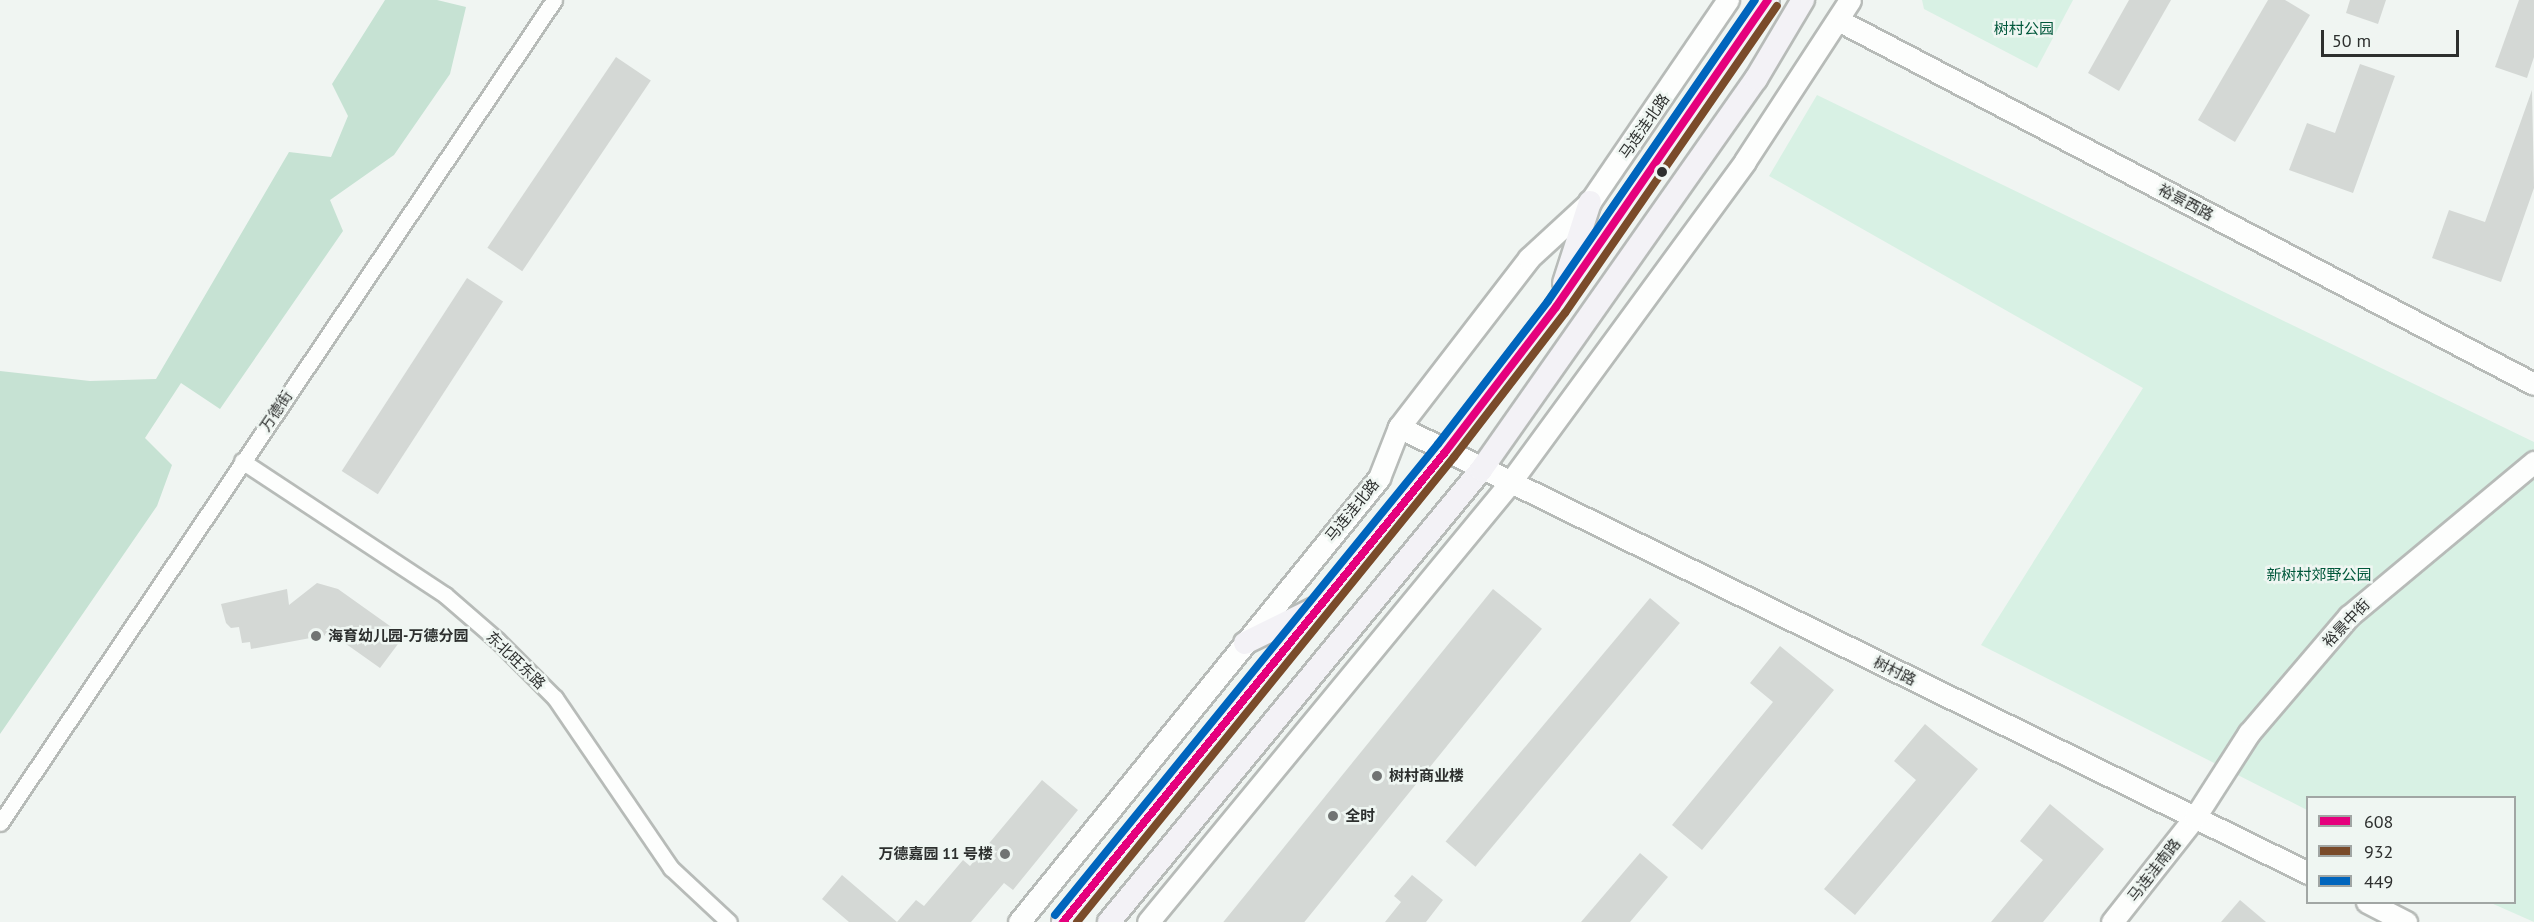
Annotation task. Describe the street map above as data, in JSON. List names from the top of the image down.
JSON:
{
  "streets": {
    "street": [
      "马连洼北路",
      "裕景西路",
      "万德街",
      "裕景中街",
      "东北旺东路",
      "树村路",
      "马连洼南路"
    ]
  },
  "crossings": [
    ["马连洼北路", "树村路"],
    ["万德街", "东北旺东路"],
    ["裕景中街", "树村路"],
    ["裕景中街", "马连洼南路"],
    ["树村路", "马连洼南路"]
  ],
  "parks": ["树村公园", "新树村郊野公园"],
  "places": [
    "海育幼儿园-万德分园",
    "树村商业楼",
    "全时",
    "万德嘉园 11 号楼"
  ],
  "lines": ["transit line 608", "transit line 449", "transit line 932"],
  "legend": ["608", "932", "449"],
  "scale_bar": "50 m"
}
